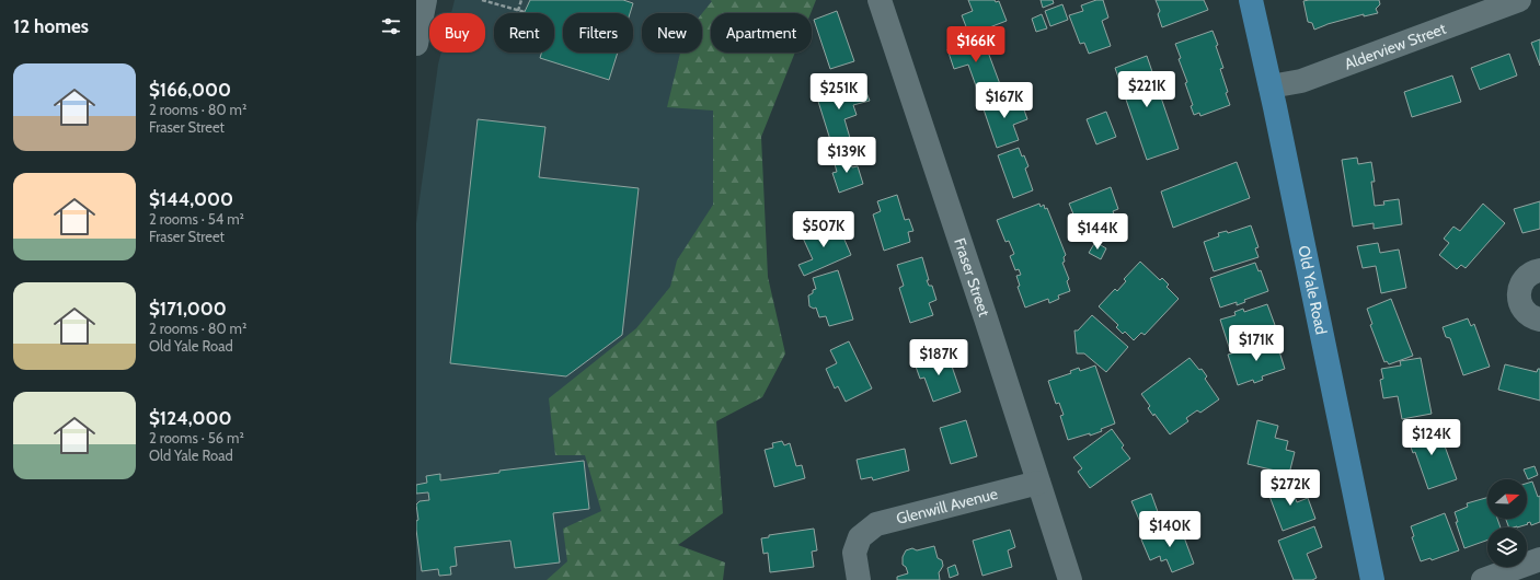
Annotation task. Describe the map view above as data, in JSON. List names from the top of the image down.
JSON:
{
  "streets": {
    "main road": ["Old Yale Road"],
    "street": ["Alderview Street", "Fraser Street", "Glenwill Avenue"]
  },
  "crossings": [
    ["Alderview Street", "Old Yale Road"],
    ["Fraser Street", "Glenwill Avenue"]
  ],
  "north": "right",
  "page": {
    "heading": "12 homes",
    "chip": [
      "Buy",
      "Rent",
      "Filters",
      "New",
      "Apartment"
    ],
    "price": [
      "$166K",
      "$221K",
      "$251K",
      "$167K",
      "$139K",
      "$507K",
      "$144K",
      "$171K",
      "$187K",
      "$124K",
      "$272K",
      "$140K"
    ],
    "list": [
      {
        "name": "$166,000",
        "note": "2 rooms · 80 m² · Fraser Street"
      },
      {
        "name": "$144,000",
        "note": "2 rooms · 54 m² · Fraser Street"
      },
      {
        "name": "$171,000",
        "note": "2 rooms · 80 m² · Old Yale Road"
      },
      {
        "name": "$124,000",
        "note": "2 rooms · 56 m² · Old Yale Road"
      }
    ]
  }
}
